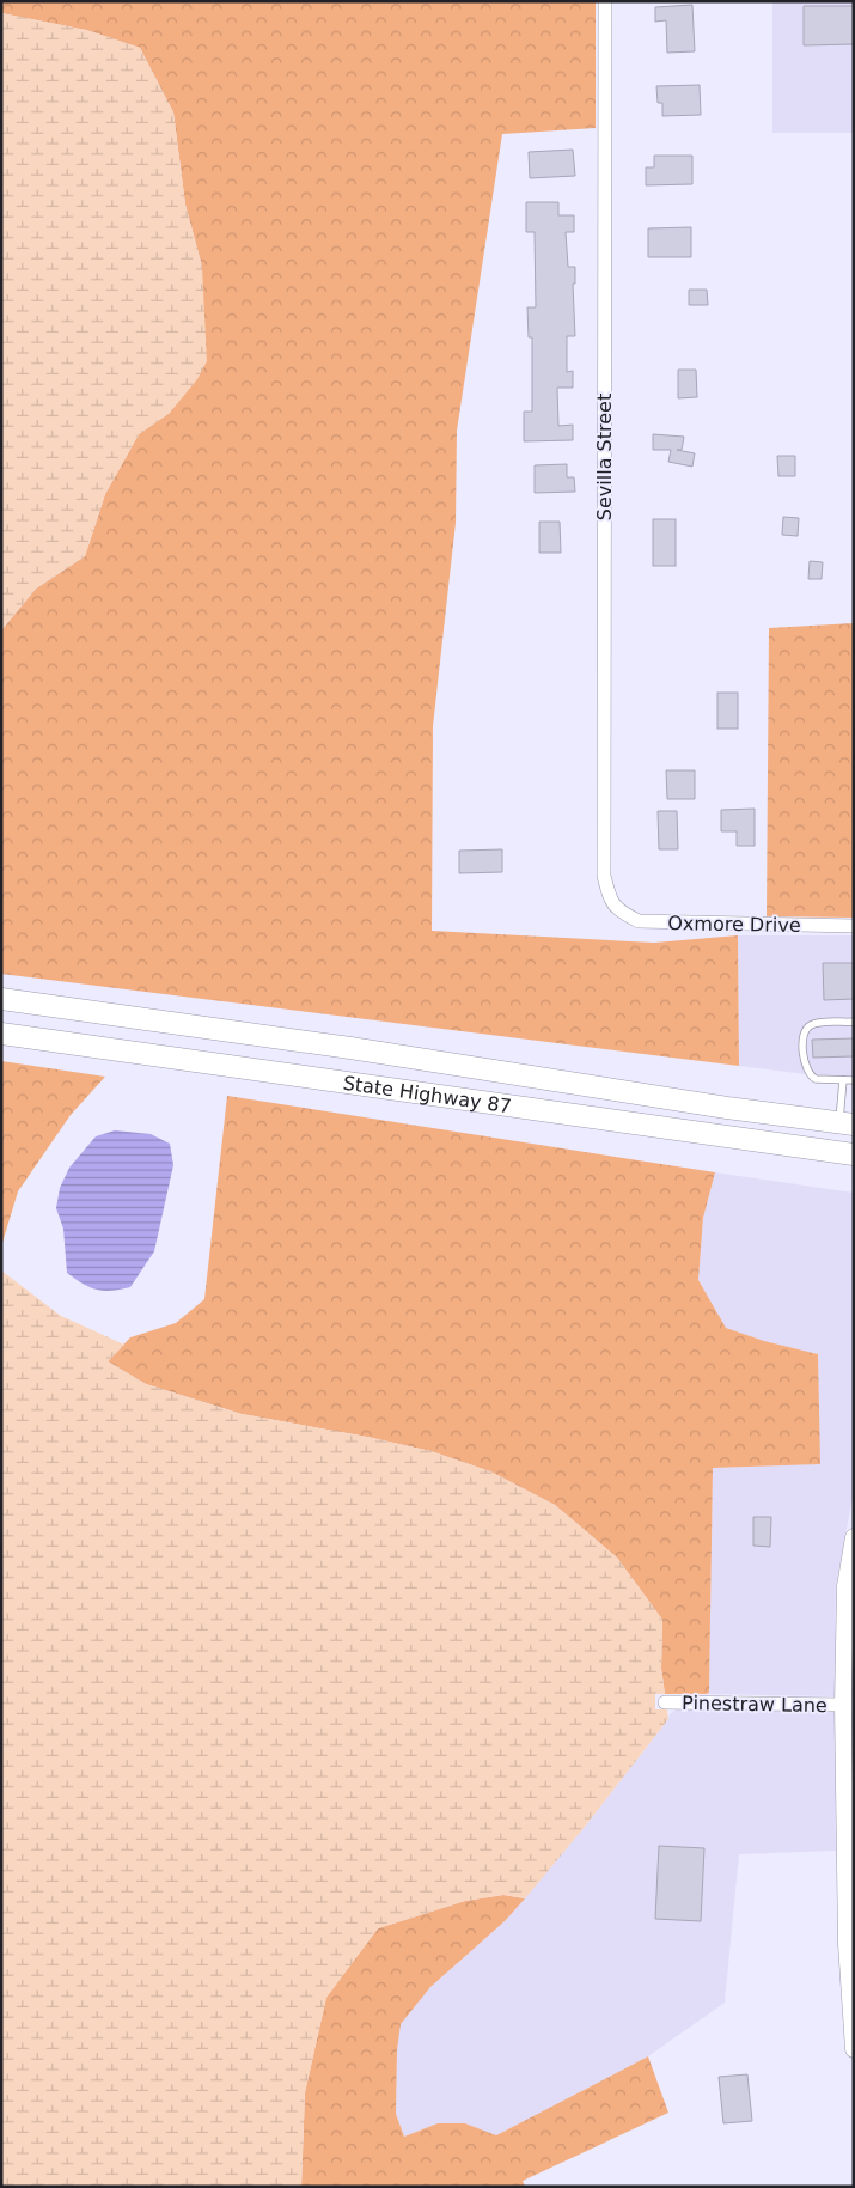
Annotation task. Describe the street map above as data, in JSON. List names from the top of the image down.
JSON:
{
  "streets": {
    "highway": ["State Highway 87"],
    "street": ["Sevilla Street", "Oxmore Drive", "Pinestraw Lane"]
  },
  "crossings": [
    ["Sevilla Street", "Oxmore Drive"]
  ]
}
